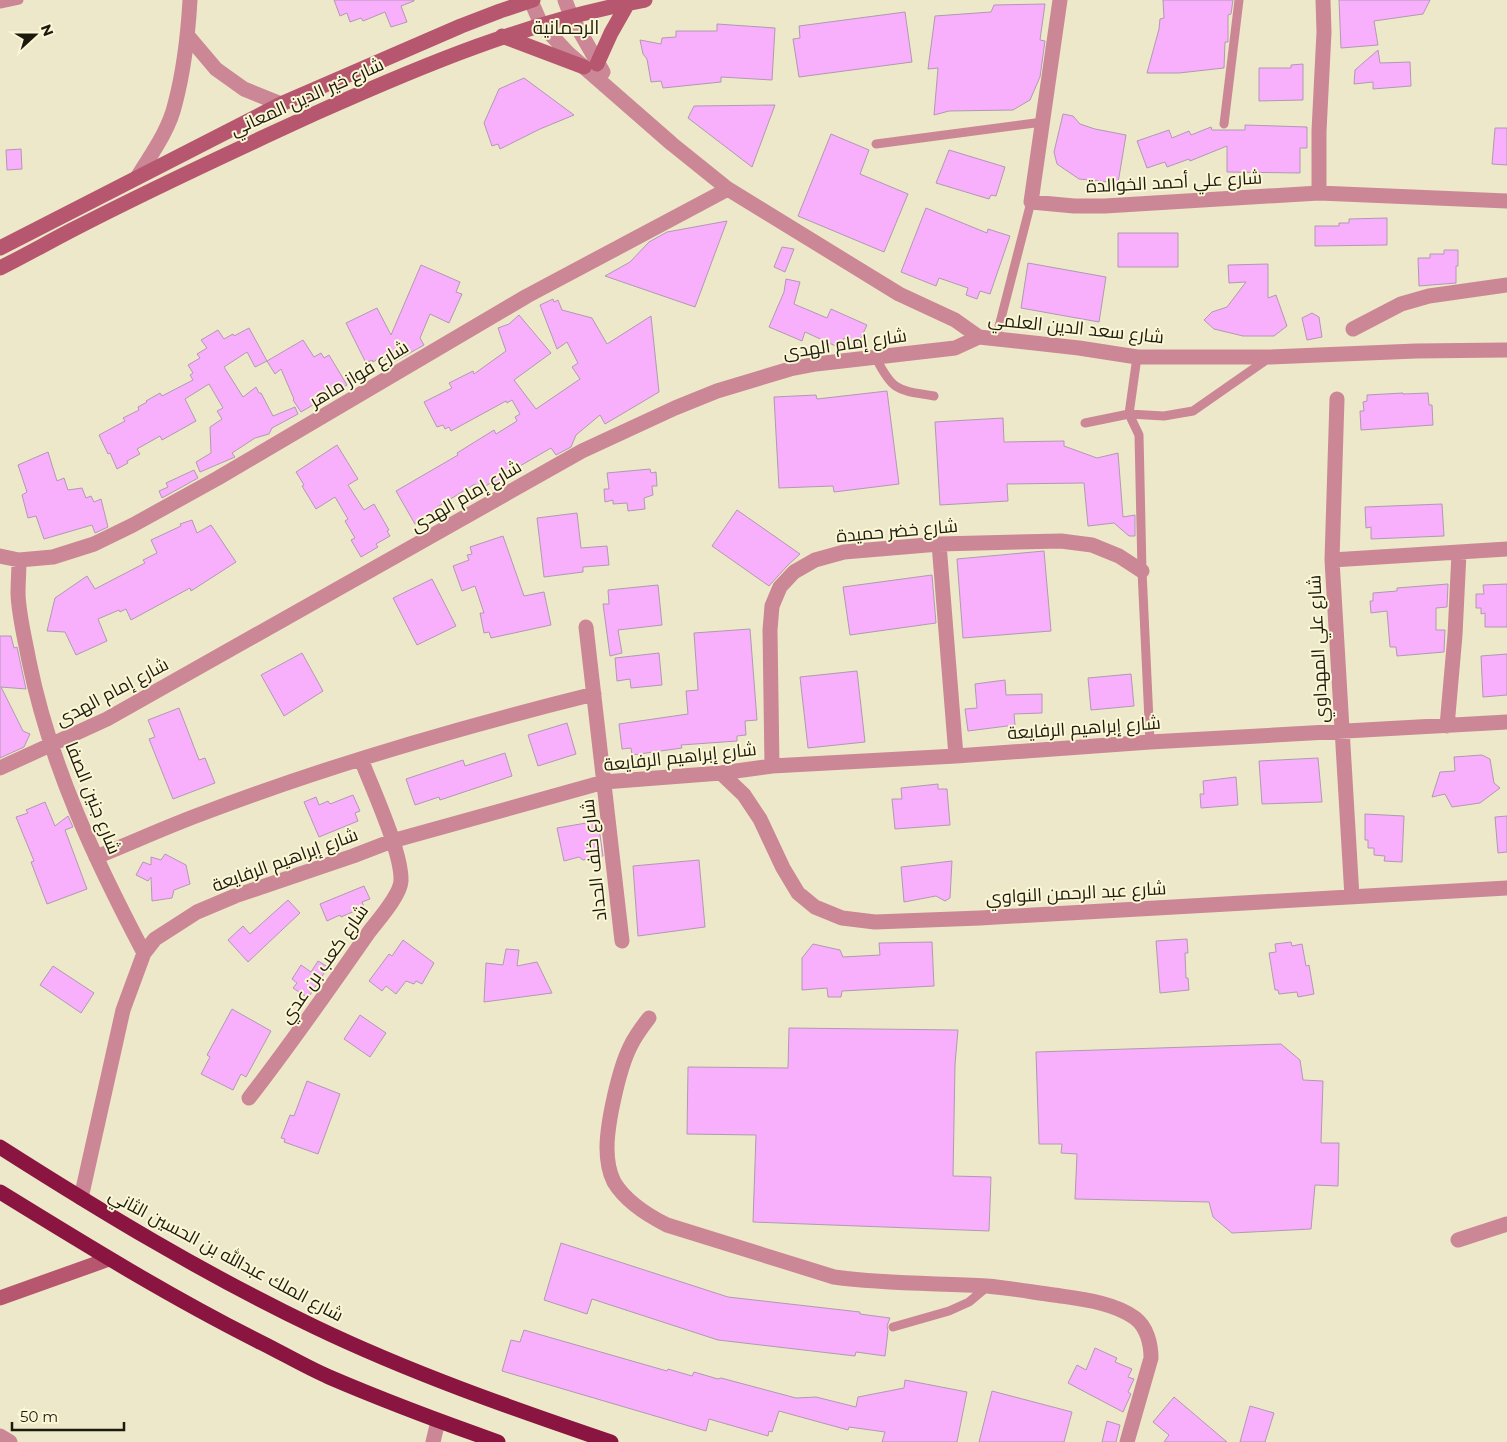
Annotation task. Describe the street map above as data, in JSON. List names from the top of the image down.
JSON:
{
  "streets": {
    "highway": ["شارع الملك عبدالله بن الحسين الثاني"],
    "street": [
      "شارع خير الدين المعاني",
      "شارع علي أحمد الخوالدة",
      "شارع سعد الدين العلمي",
      "شارع إمام الهدى",
      "شارع فواز ماهر",
      "شارع خضر حميدة",
      "شارع علي المهداوي",
      "شارع إبراهيم الرفايعة",
      "شارع جنين الصفا",
      "شارع خلف الحداد",
      "شارع عبد الرحمن النواوي",
      "شارع كعب بن عدي"
    ]
  },
  "crossings": [
    ["شارع خير الدين المعاني", "شارع سعد الدين العلمي"],
    ["شارع سعد الدين العلمي", "شارع إمام الهدى"],
    ["شارع سعد الدين العلمي", "شارع فواز ماهر"],
    ["شارع إمام الهدى", "شارع جنين الصفا"],
    ["شارع فواز ماهر", "شارع جنين الصفا"],
    ["شارع خضر حميدة", "شارع إبراهيم الرفايعة"],
    ["شارع علي المهداوي", "شارع إبراهيم الرفايعة"],
    ["شارع علي المهداوي", "شارع عبد الرحمن النواوي"],
    ["شارع إبراهيم الرفايعة", "شارع جنين الصفا"],
    ["شارع إبراهيم الرفايعة", "شارع خلف الحداد"],
    ["شارع إبراهيم الرفايعة", "شارع عبد الرحمن النواوي"],
    ["شارع إبراهيم الرفايعة", "شارع كعب بن عدي"],
    ["شارع إبراهيم الرفايعة", "شارع الملك عبدالله بن الحسين الثاني"]
  ],
  "districts": ["الرحمانية"],
  "scale_bar": "50 m",
  "north": "right"
}
